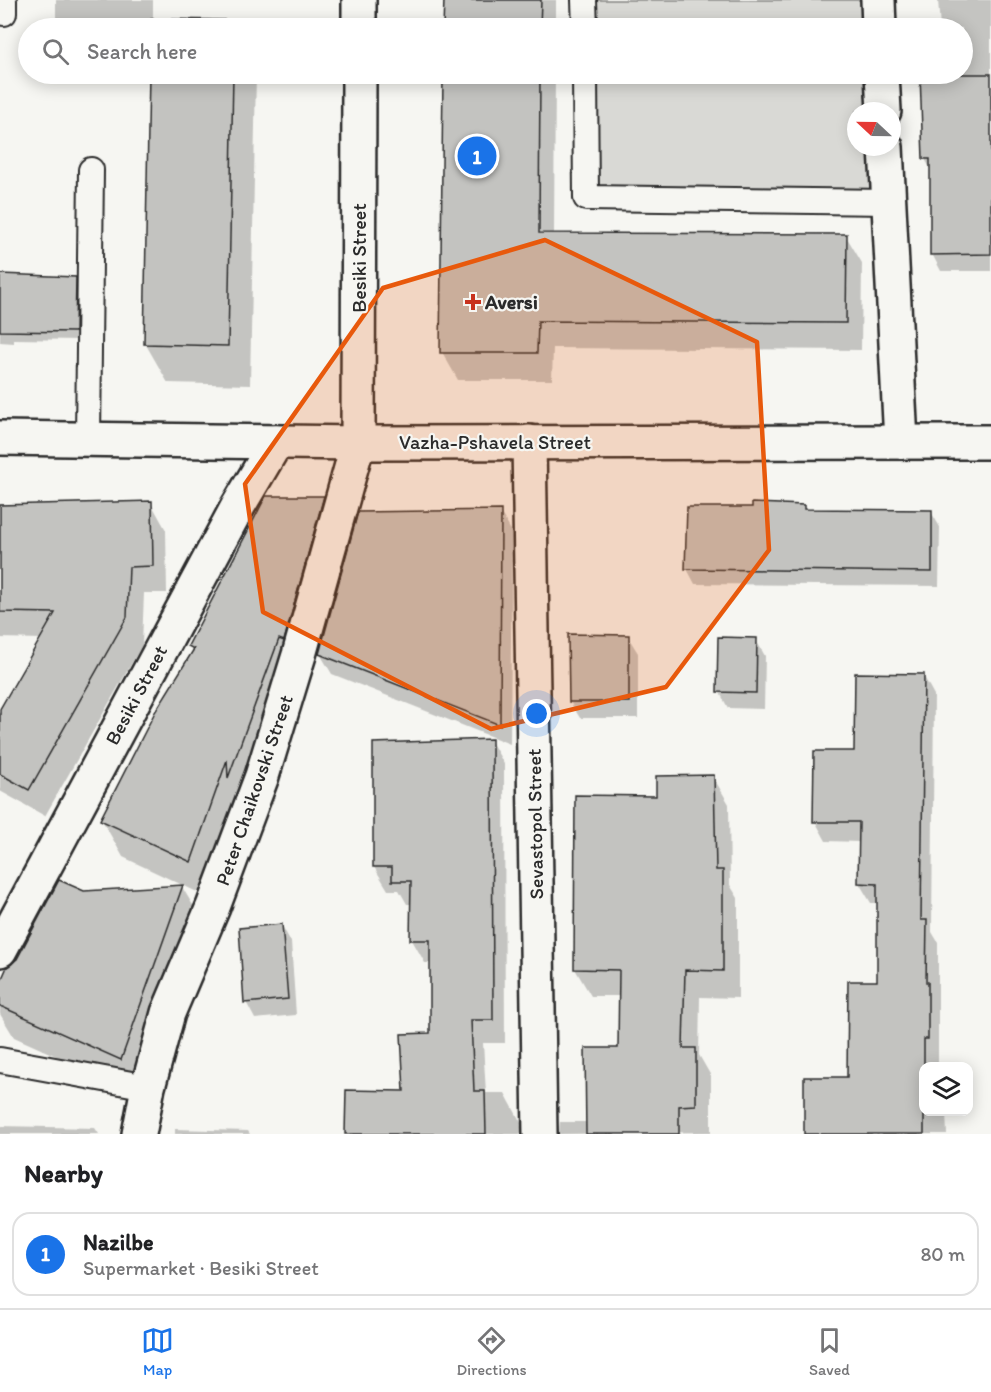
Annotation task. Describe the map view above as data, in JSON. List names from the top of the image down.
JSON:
{
  "streets": {
    "street": [
      "Besiki Street",
      "Vazha-Pshavela Street",
      "Peter Chaikovski Street",
      "Sevastopol Street"
    ]
  },
  "crossings": [
    ["Besiki Street", "Vazha-Pshavela Street"],
    ["Besiki Street", "Peter Chaikovski Street"],
    ["Vazha-Pshavela Street", "Peter Chaikovski Street"],
    ["Vazha-Pshavela Street", "Sevastopol Street"]
  ],
  "places": {
    "health": ["Aversi"]
  },
  "north": "left",
  "page": {
    "search": "Search here",
    "pins": "1",
    "heading": "Nearby",
    "list": [
      {
        "mark": "1",
        "name": "Nazilbe",
        "note": "Supermarket · Besiki Street",
        "value": "80 m"
      }
    ],
    "nav": ["Map", "Directions", "Saved"]
  }
}
